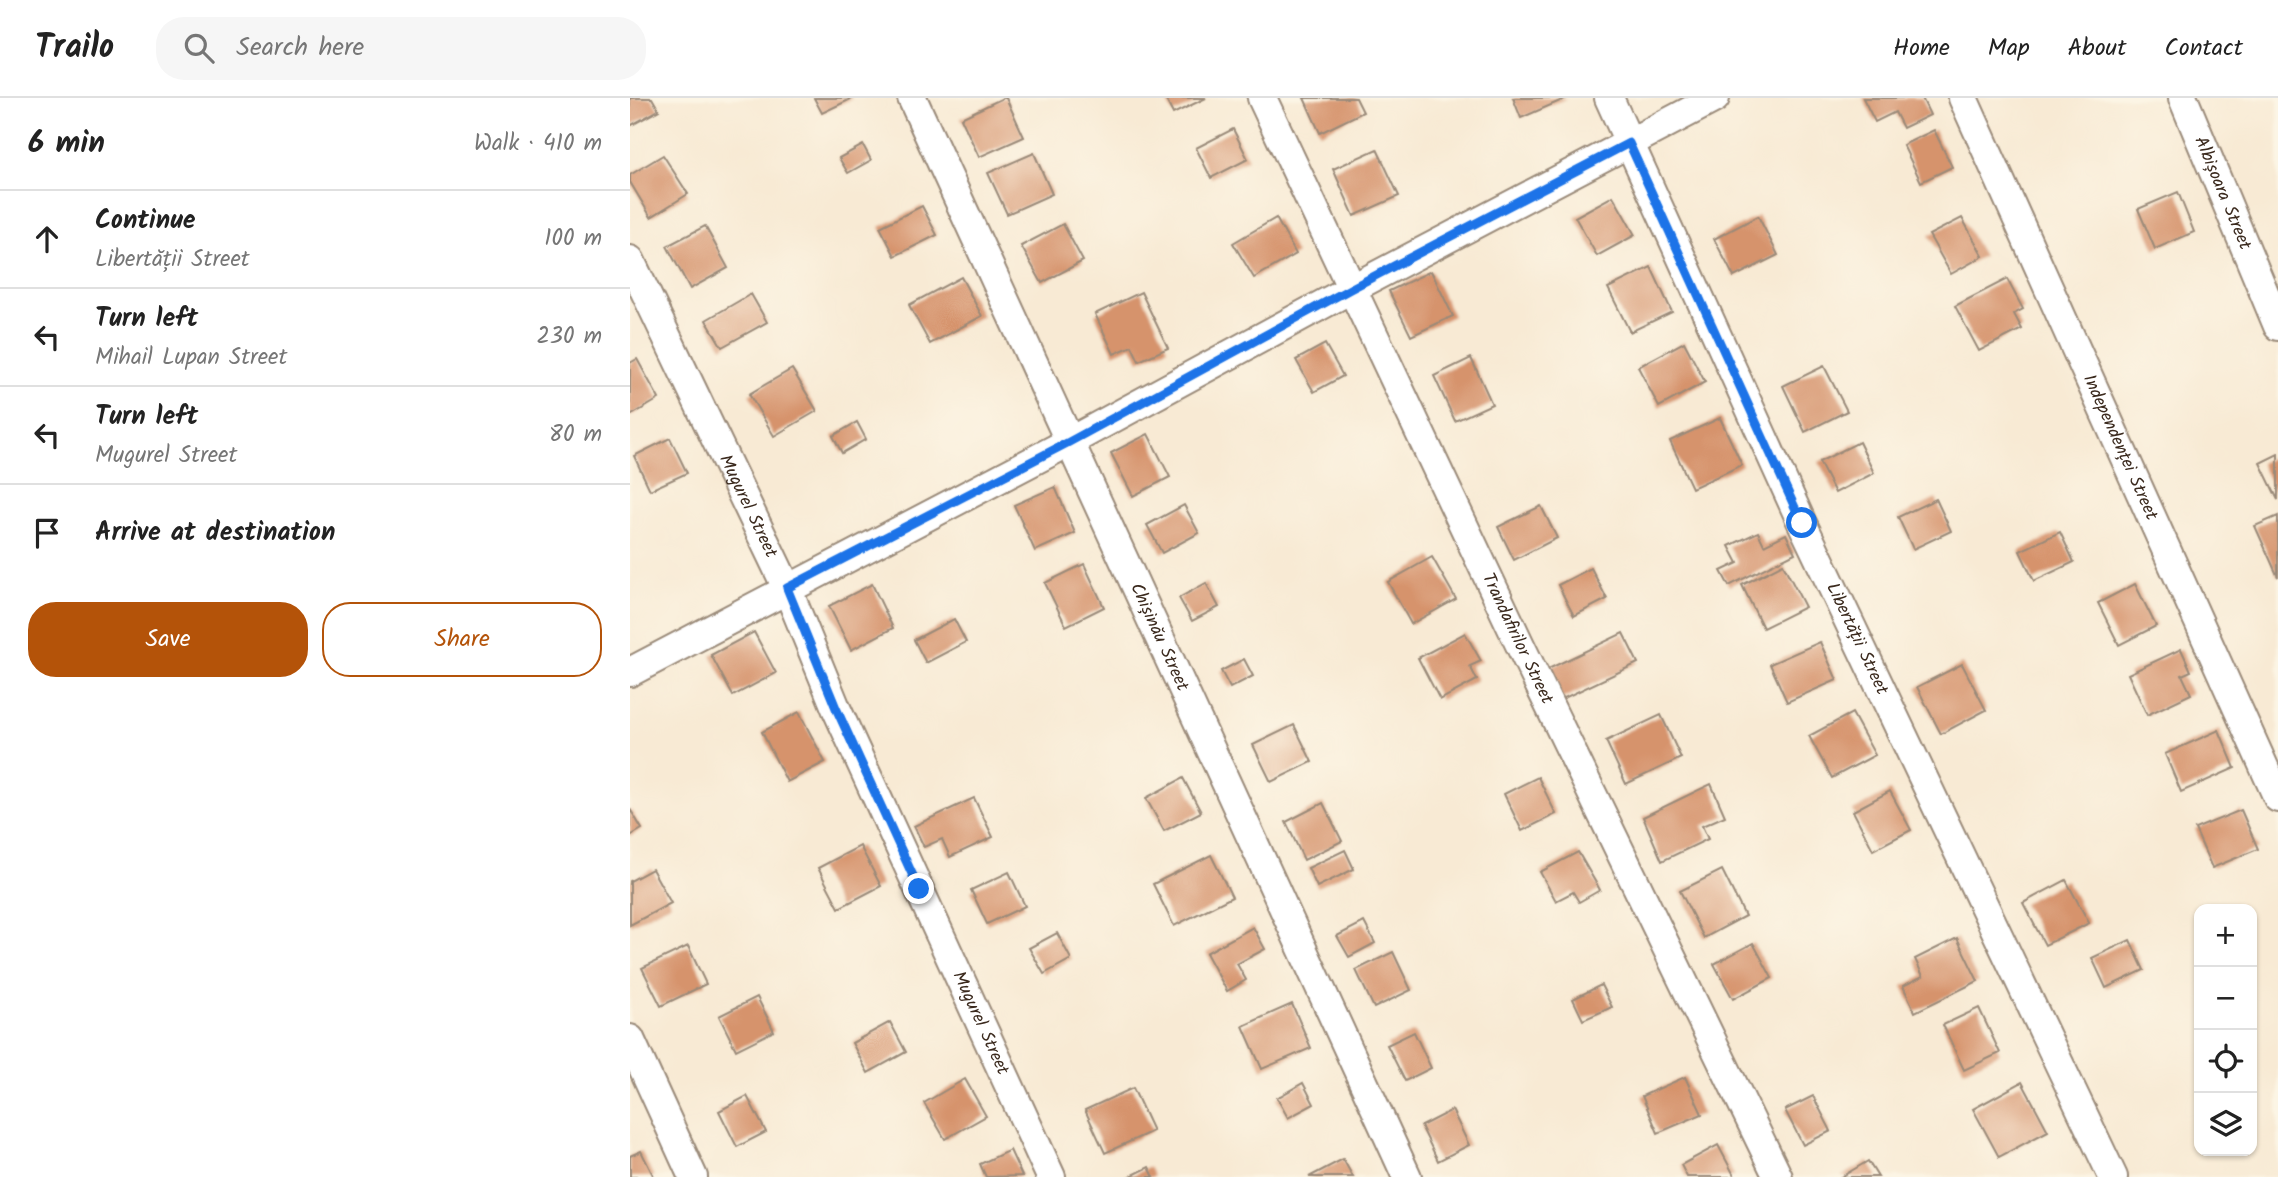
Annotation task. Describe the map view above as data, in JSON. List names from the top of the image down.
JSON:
{
  "streets": {
    "street": [
      "Albișoara Street",
      "Independenței Street",
      "Mugurel Street",
      "Chișinău Street",
      "Trandafirilor Street",
      "Libertății Street"
    ]
  },
  "page": {
    "header": "Trailo",
    "search": "Search here",
    "nav": [
      "Home",
      "Map",
      "About",
      "Contact"
    ],
    "heading": ["6 min", "Walk · 410 m"],
    "list": [
      ["Continue", "Libertății Street", "100 m"],
      ["Turn left", "Mihail Lupan Street", "230 m"],
      ["Turn left", "Mugurel Street", "80 m"],
      "Arrive at destination"
    ],
    "buttons": ["Save", "Share"],
    "map_buttons": ["+", "−"]
  }
}
